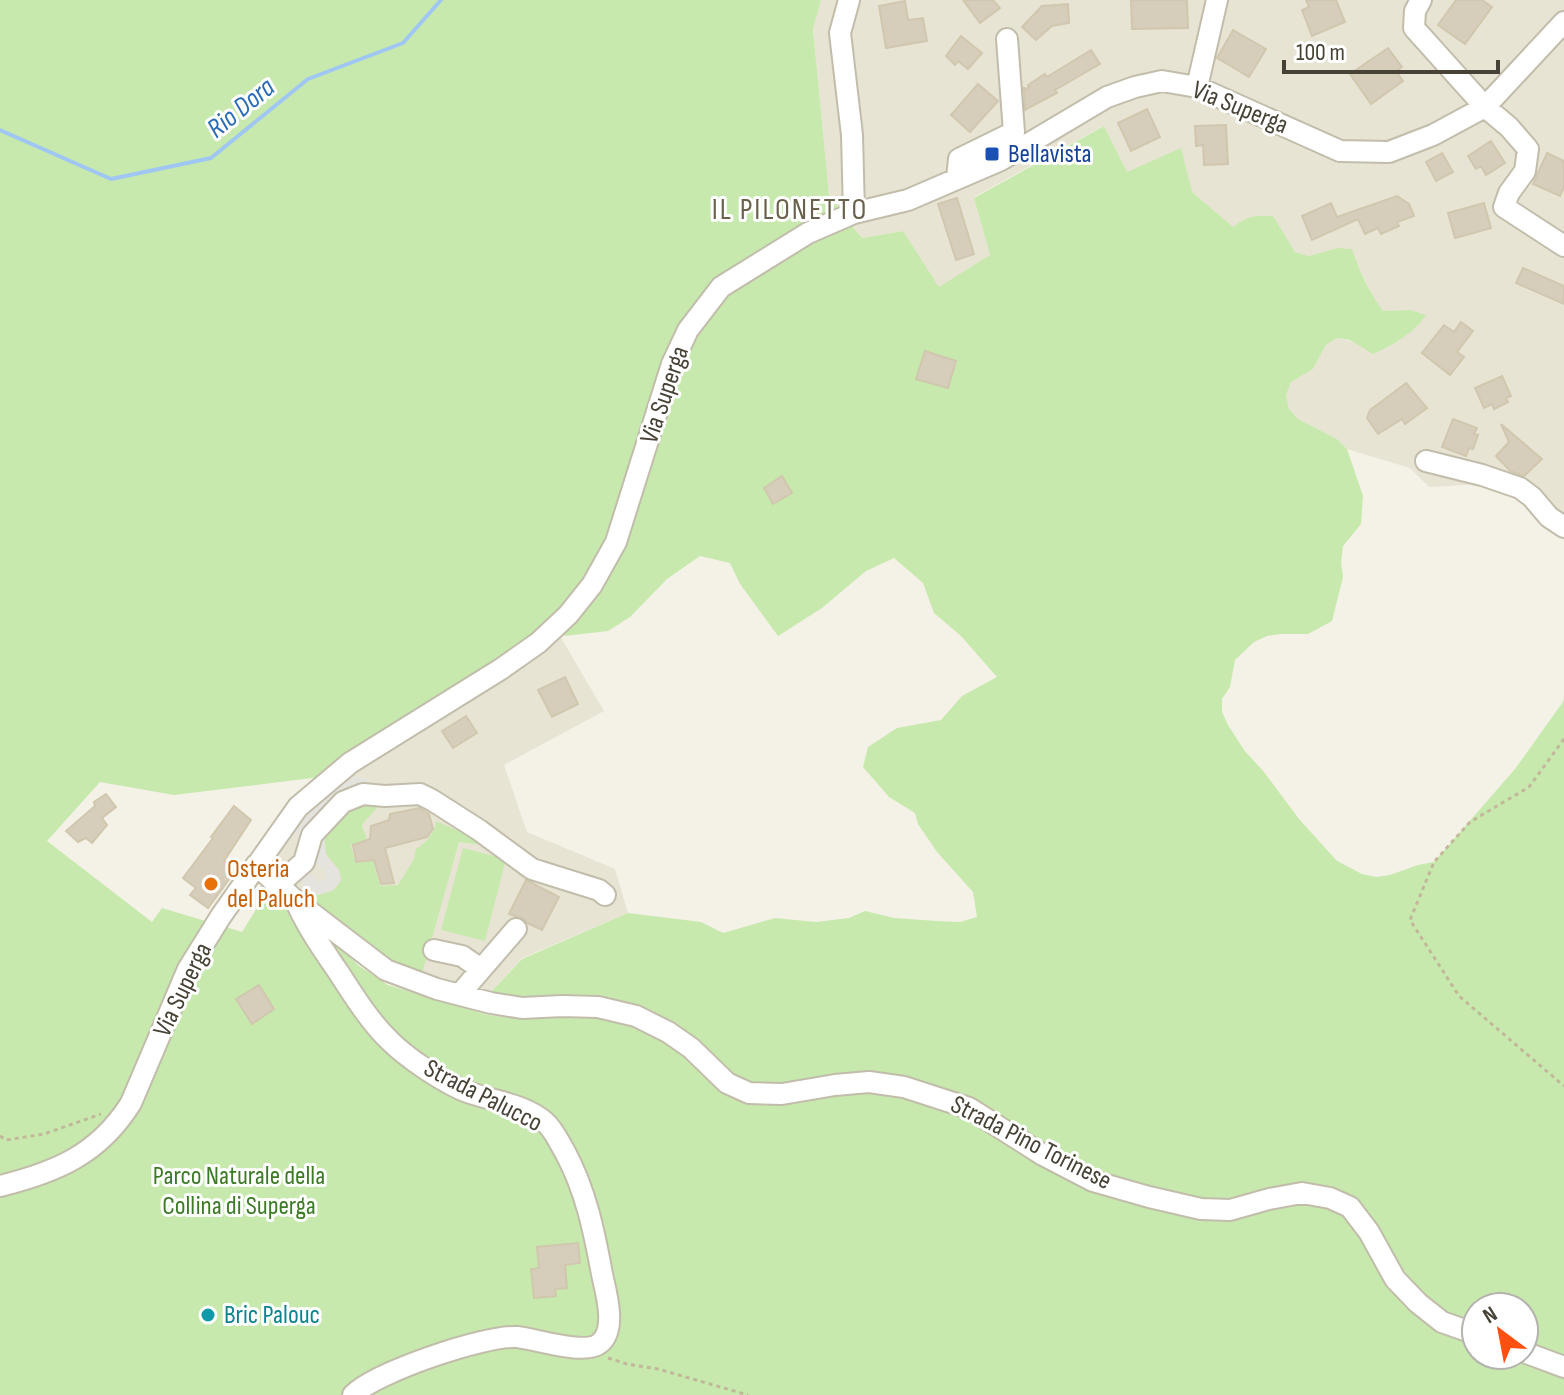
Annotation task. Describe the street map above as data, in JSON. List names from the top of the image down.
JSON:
{
  "streets": {
    "street": ["Via Superga", "Strada Palucco", "Strada Pino Torinese"]
  },
  "crossings": [
    ["Via Superga", "Strada Pino Torinese"],
    ["Strada Palucco", "Strada Pino Torinese"]
  ],
  "districts": ["IL PILONETTO"],
  "water": ["Rio Dora"],
  "parks": ["Parco Naturale della Collina di Superga"],
  "places": {
    "transit": ["Bellavista"],
    "other": ["Osteria del Paluch", "Bric Palouc"]
  },
  "scale_bar": "100 m",
  "north": "top left"
}
